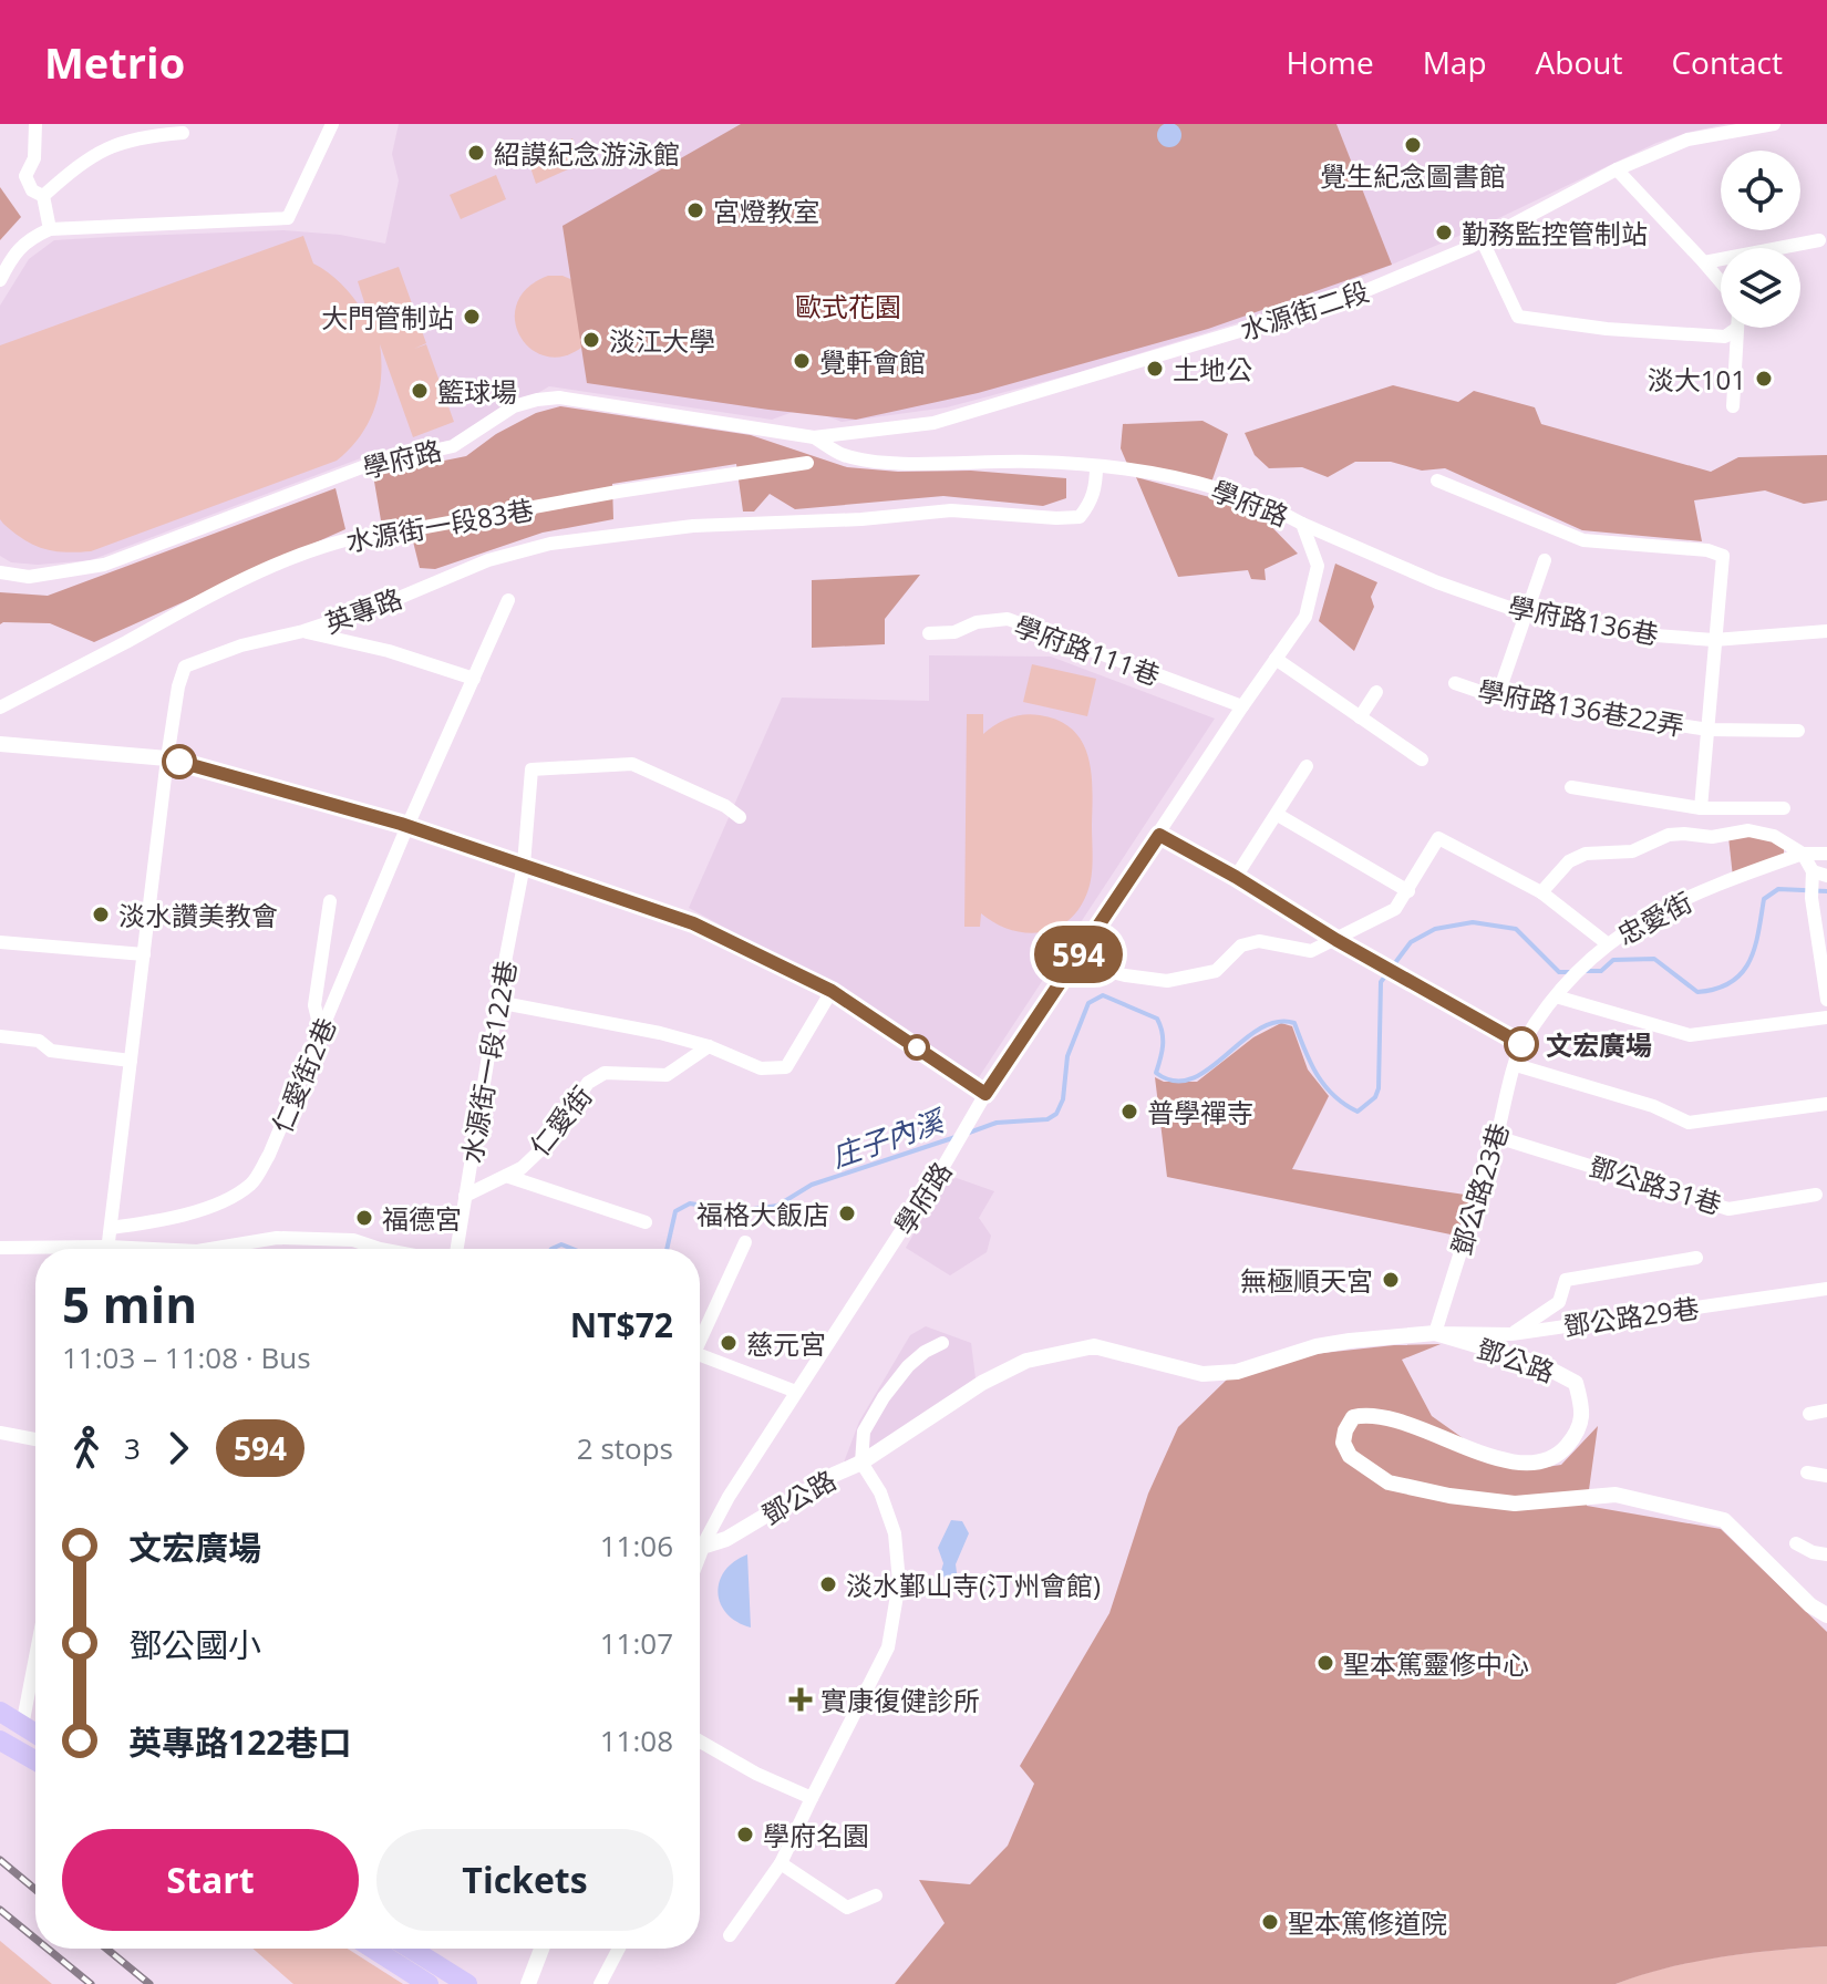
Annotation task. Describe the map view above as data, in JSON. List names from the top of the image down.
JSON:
{
  "streets": {
    "street": [
      "水源街二段",
      "學府路",
      "水源街一段83巷",
      "英專路",
      "學府路136巷",
      "學府路111巷",
      "學府路136巷22弄",
      "忠愛街",
      "水源街一段122巷",
      "仁愛街2巷",
      "仁愛街",
      "鄧公路31巷",
      "鄧公路23巷",
      "鄧公路29巷",
      "鄧公路"
    ]
  },
  "crossings": [
    ["水源街二段", "學府路"],
    ["學府路", "英專路"],
    ["學府路", "學府路136巷"],
    ["學府路", "學府路111巷"],
    ["英專路", "仁愛街2巷"],
    ["忠愛街", "鄧公路23巷"],
    ["水源街一段122巷", "仁愛街"],
    ["鄧公路31巷", "鄧公路23巷"],
    ["鄧公路23巷", "鄧公路29巷"],
    ["鄧公路23巷", "鄧公路"],
    ["鄧公路29巷", "鄧公路"]
  ],
  "water": ["庄子內溪"],
  "parks": ["歐式花園"],
  "places": {
    "other": [
      "覺生紀念圖書館",
      "紹謨紀念游泳館",
      "宮燈教室",
      "勤務監控管制站",
      "大門管制站",
      "淡江大學",
      "覺軒會館",
      "土地公",
      "淡大101",
      "籃球場",
      "淡水讚美教會",
      "文宏廣場",
      "普學禪寺",
      "福格大飯店",
      "福德宮",
      "無極順天宮",
      "慈元宮",
      "淡水鄞山寺(汀州會館)",
      "聖本篤靈修中心",
      "學府名園",
      "聖本篤修道院"
    ],
    "health": ["實康復健診所"]
  },
  "lines": ["bus line 594"],
  "page": {
    "header": "Metrio",
    "nav": [
      "Home",
      "Map",
      "About",
      "Contact"
    ],
    "on_map": "594",
    "heading": ["5 min", "11:03 – 11:08 · Bus", "NT$72"],
    "legs": ["3", "594", "2 stops"],
    "list": [
      {
        "name": "文宏廣場",
        "value": "11:06"
      },
      {
        "name": "鄧公國小",
        "value": "11:07"
      },
      {
        "name": "英專路122巷口",
        "value": "11:08"
      }
    ],
    "buttons": ["Start", "Tickets"]
  }
}
